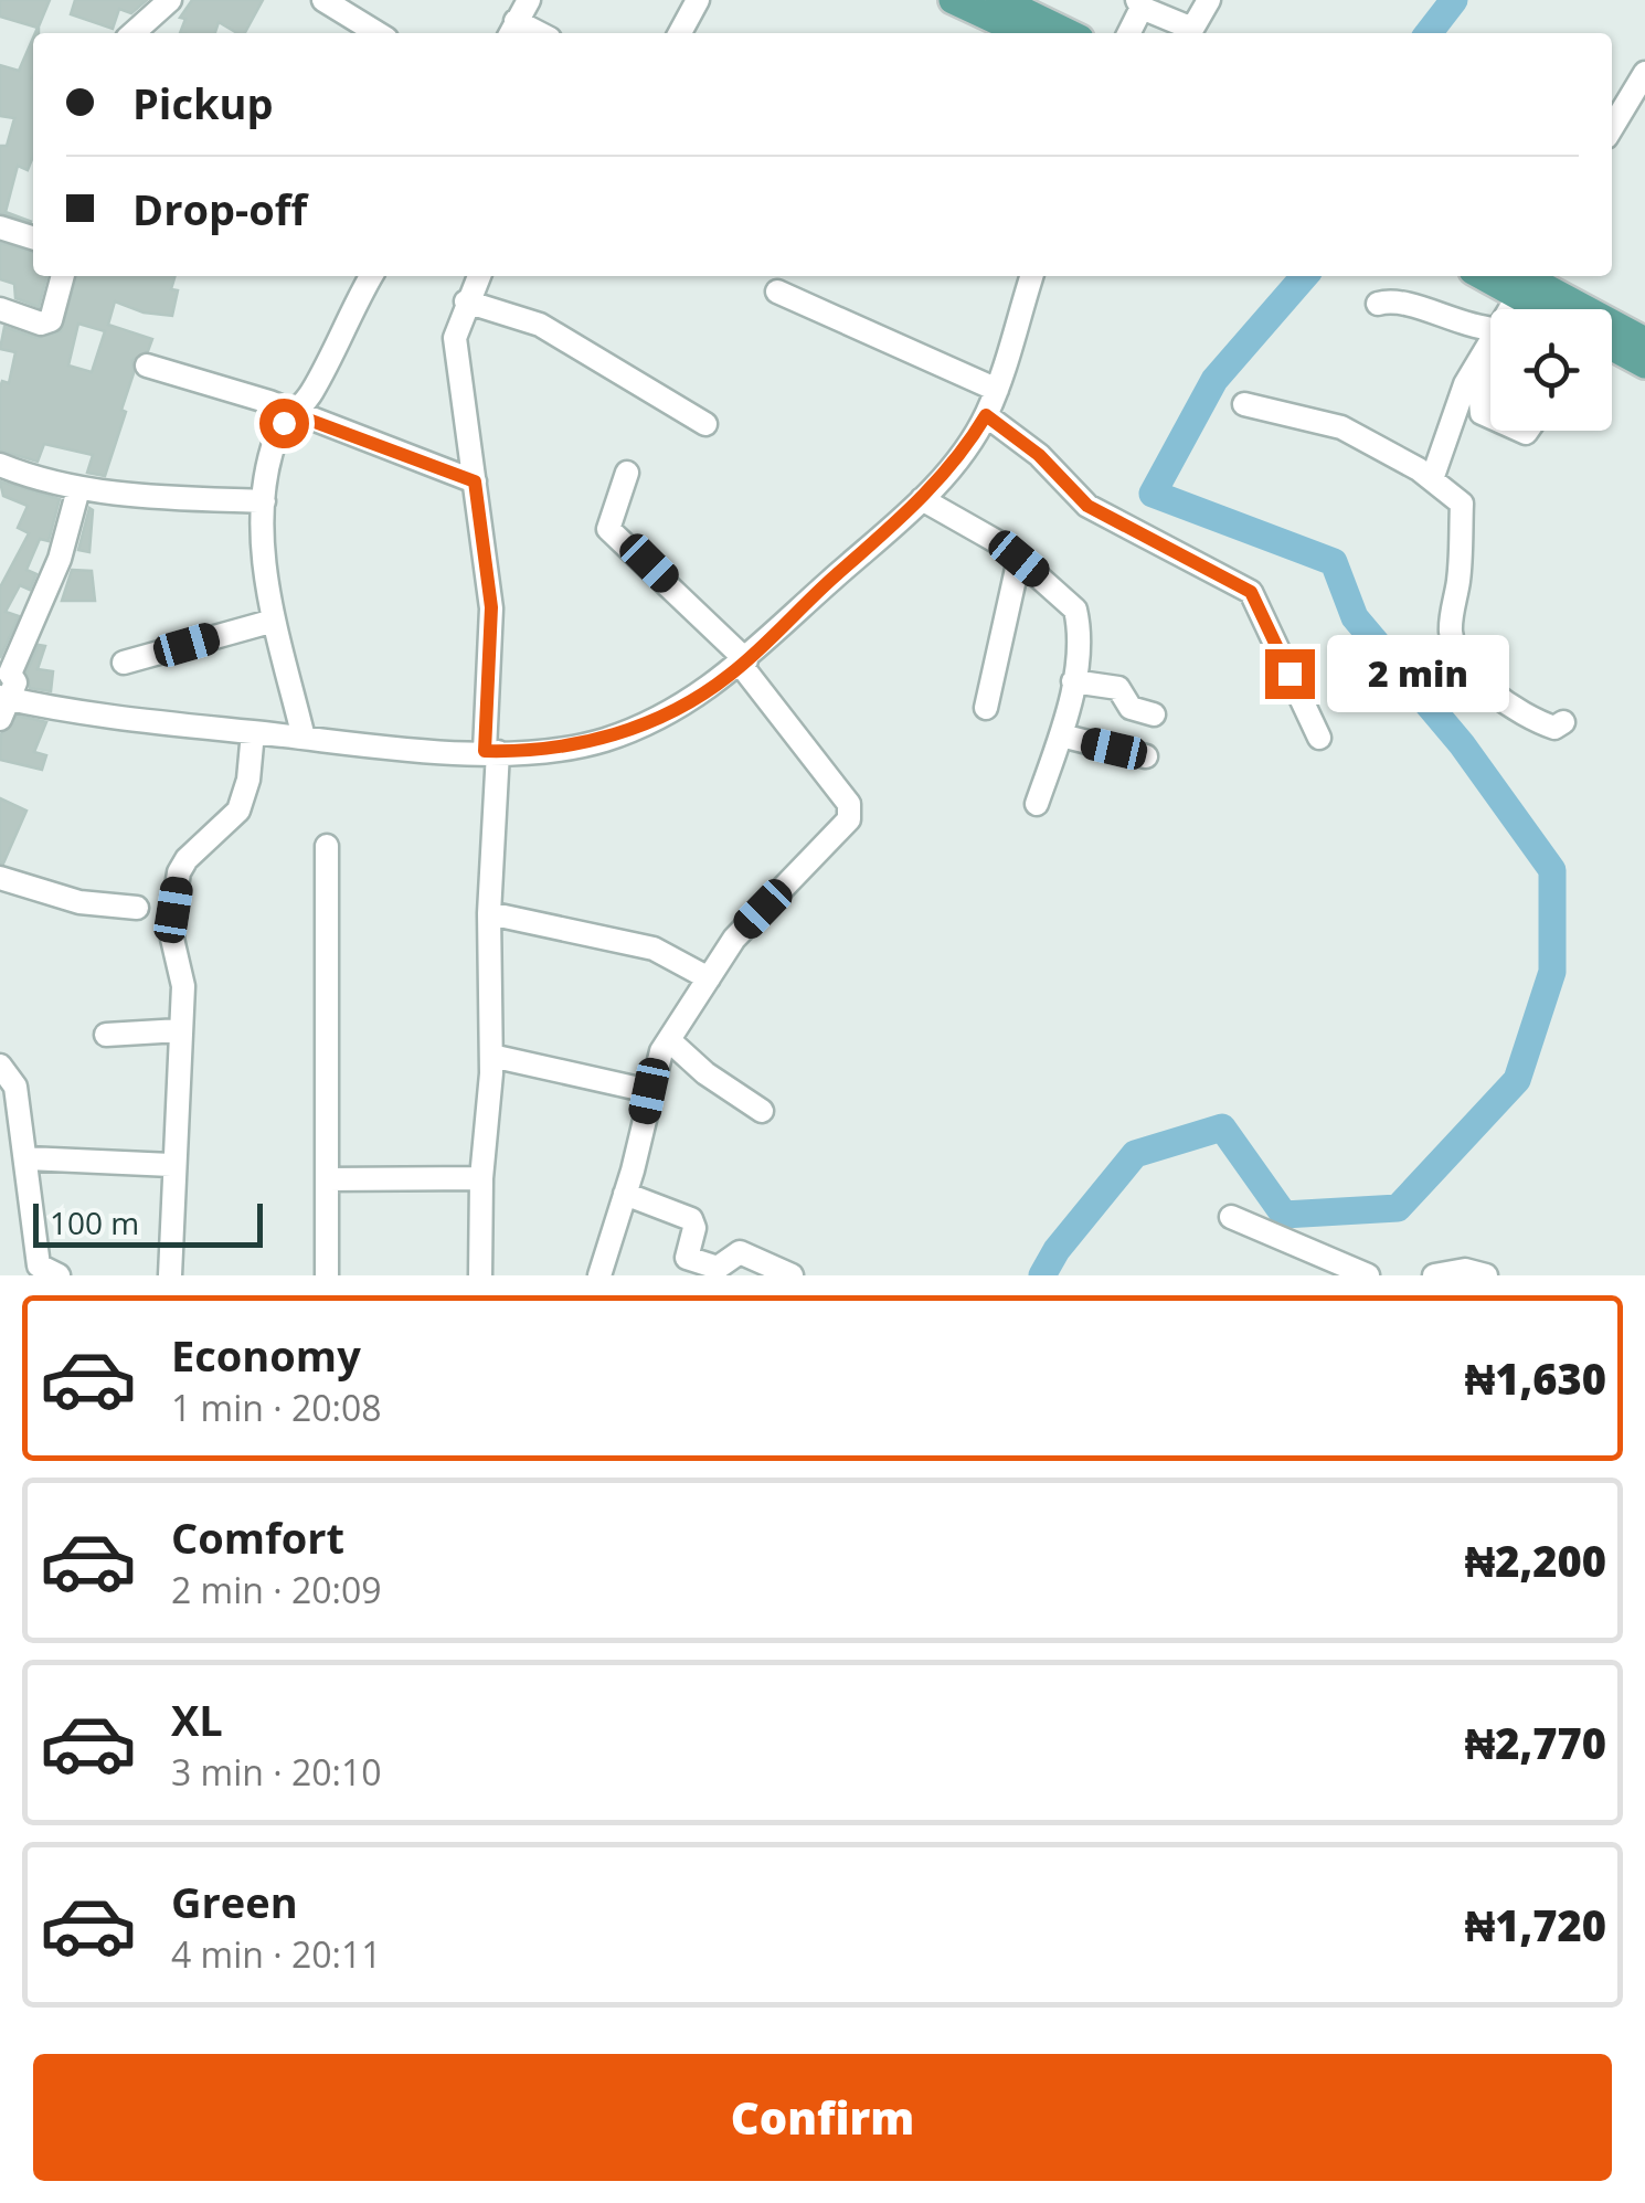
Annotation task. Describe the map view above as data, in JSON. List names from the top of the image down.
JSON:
{
  "scale_bar": "100 m",
  "page": {
    "banner": ["Pickup", "Drop-off"],
    "bubble": "2 min",
    "scale": "100 m",
    "list": [
      {
        "name": "Economy",
        "note": "1 min · 20:08",
        "value": "₦1,630"
      },
      {
        "name": "Comfort",
        "note": "2 min · 20:09",
        "value": "₦2,200"
      },
      {
        "name": "XL",
        "note": "3 min · 20:10",
        "value": "₦2,770"
      },
      {
        "name": "Green",
        "note": "4 min · 20:11",
        "value": "₦1,720"
      }
    ],
    "buttons": "Confirm"
  }
}
